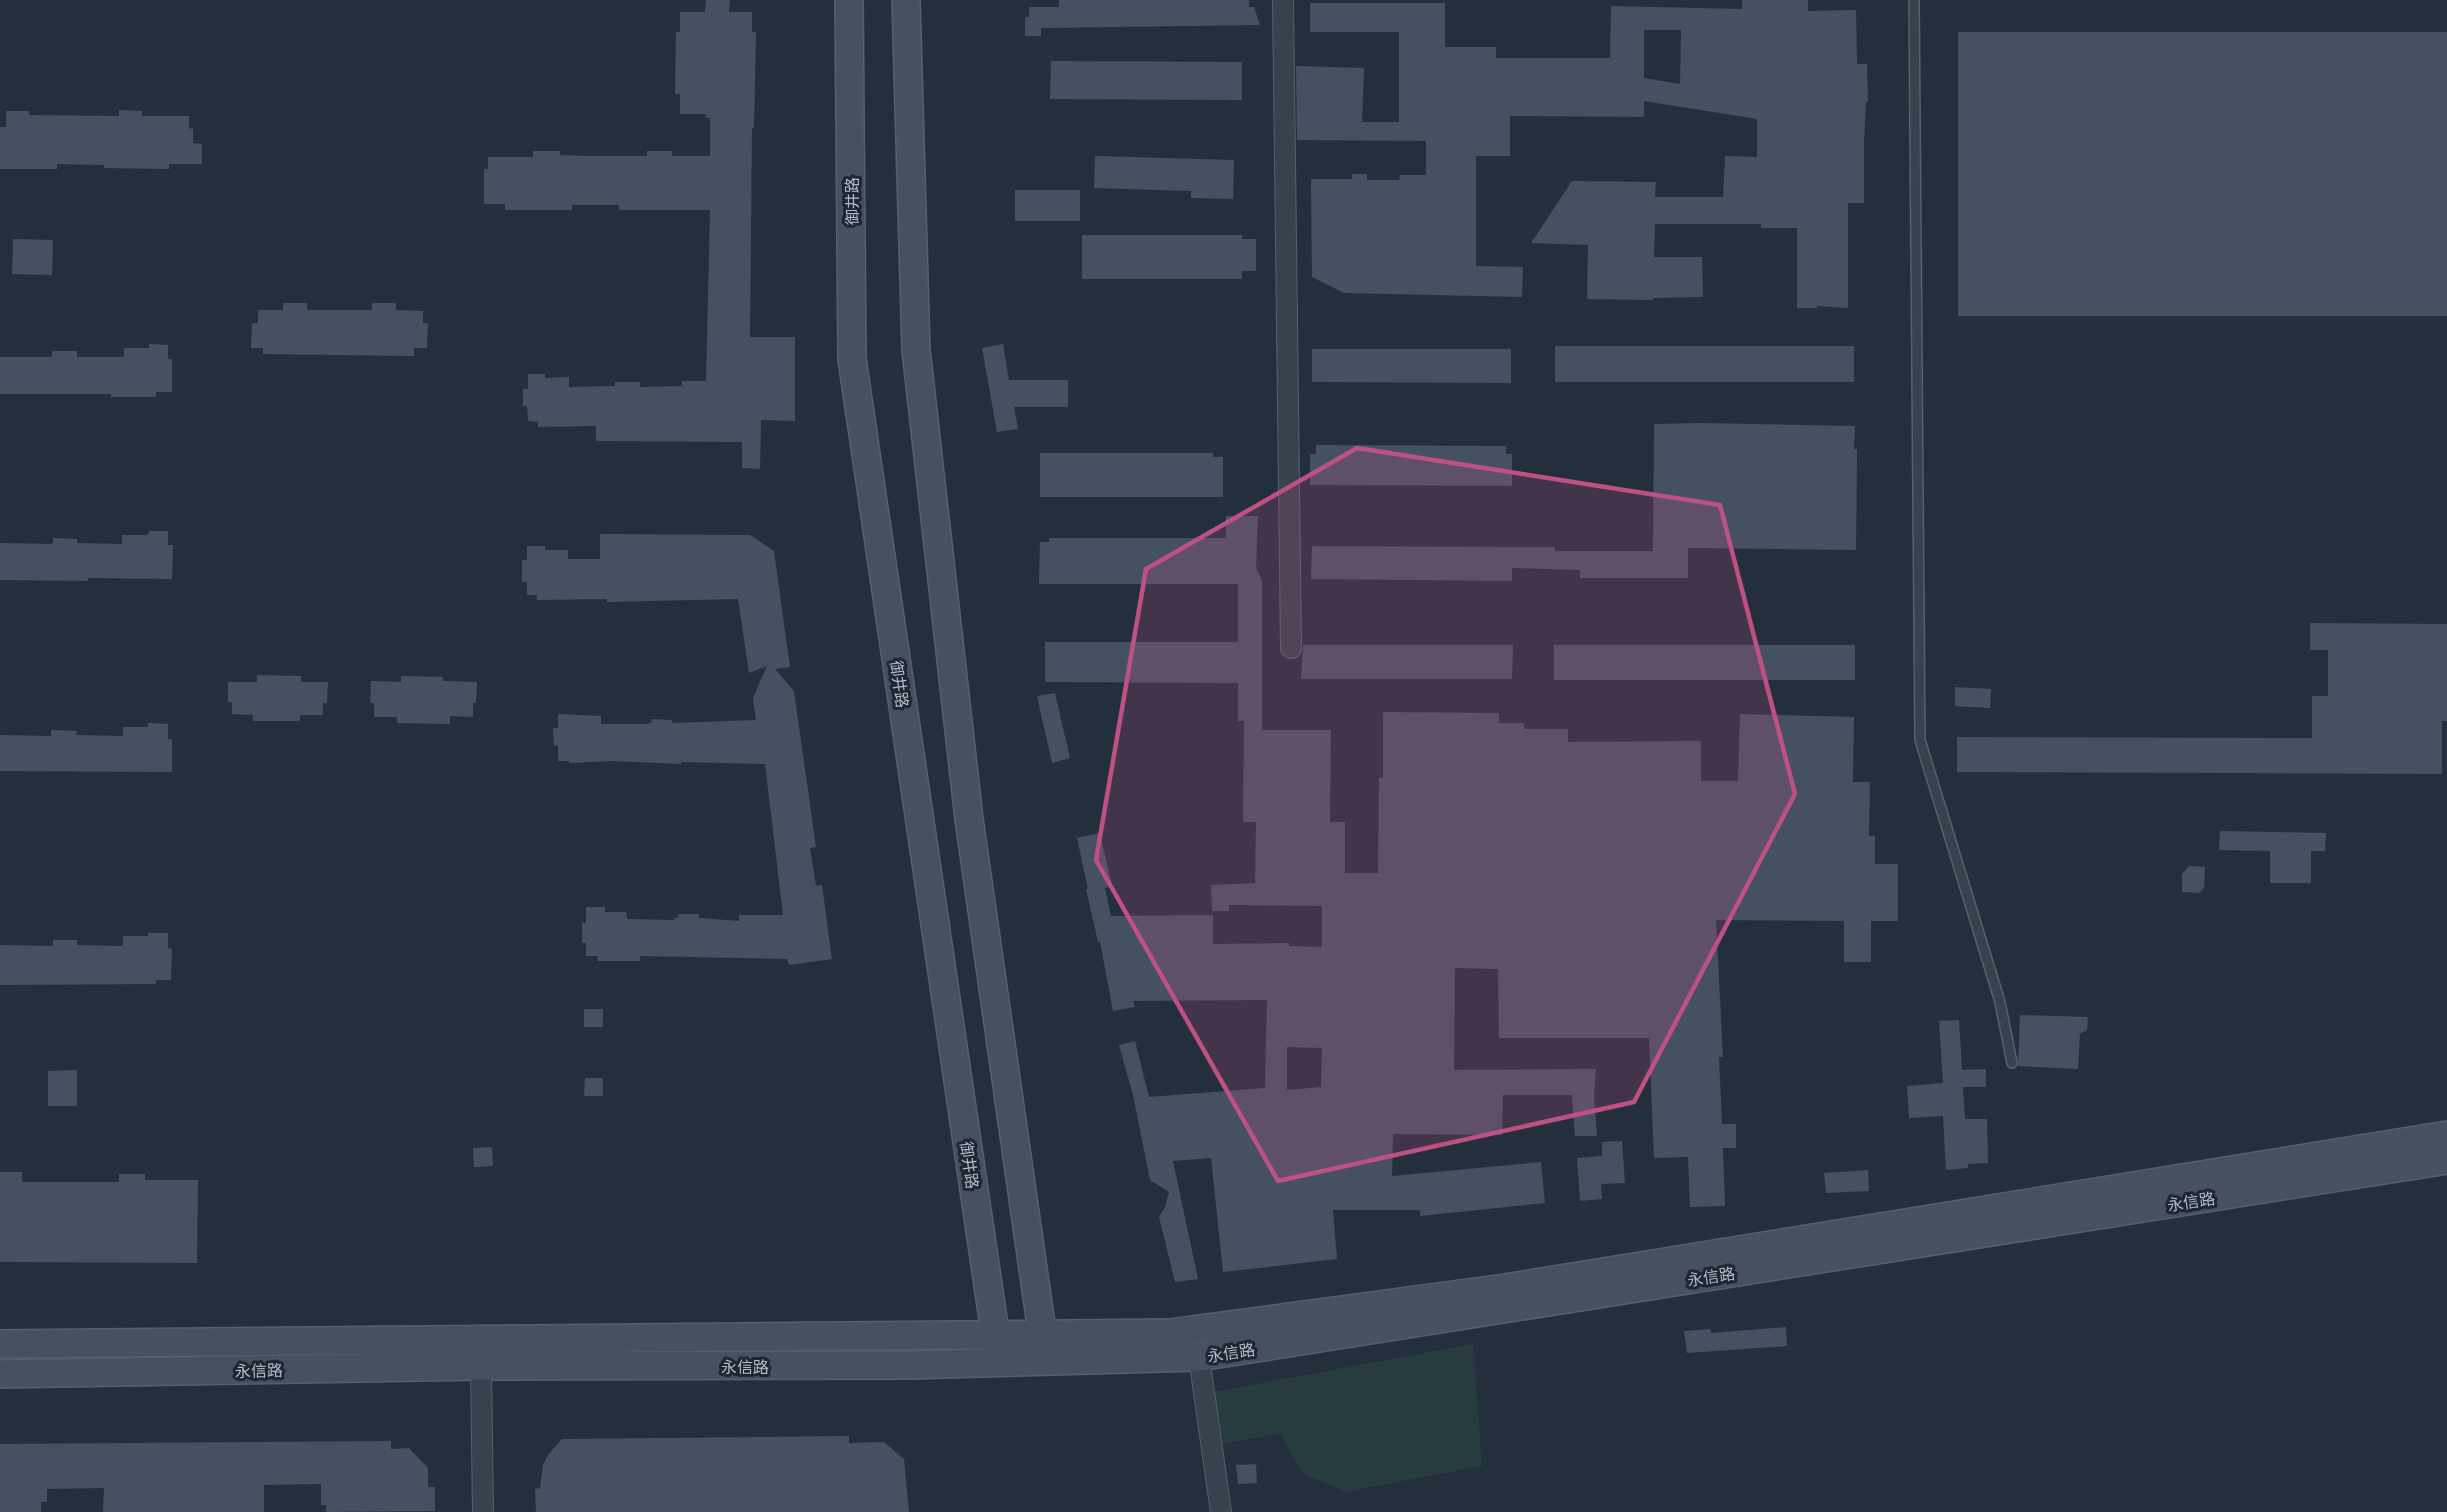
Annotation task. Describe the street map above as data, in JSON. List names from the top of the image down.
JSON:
{
  "streets": {
    "street": ["御井路", "永信路"]
  },
  "crossings": [
    ["御井路", "永信路"]
  ]
}
